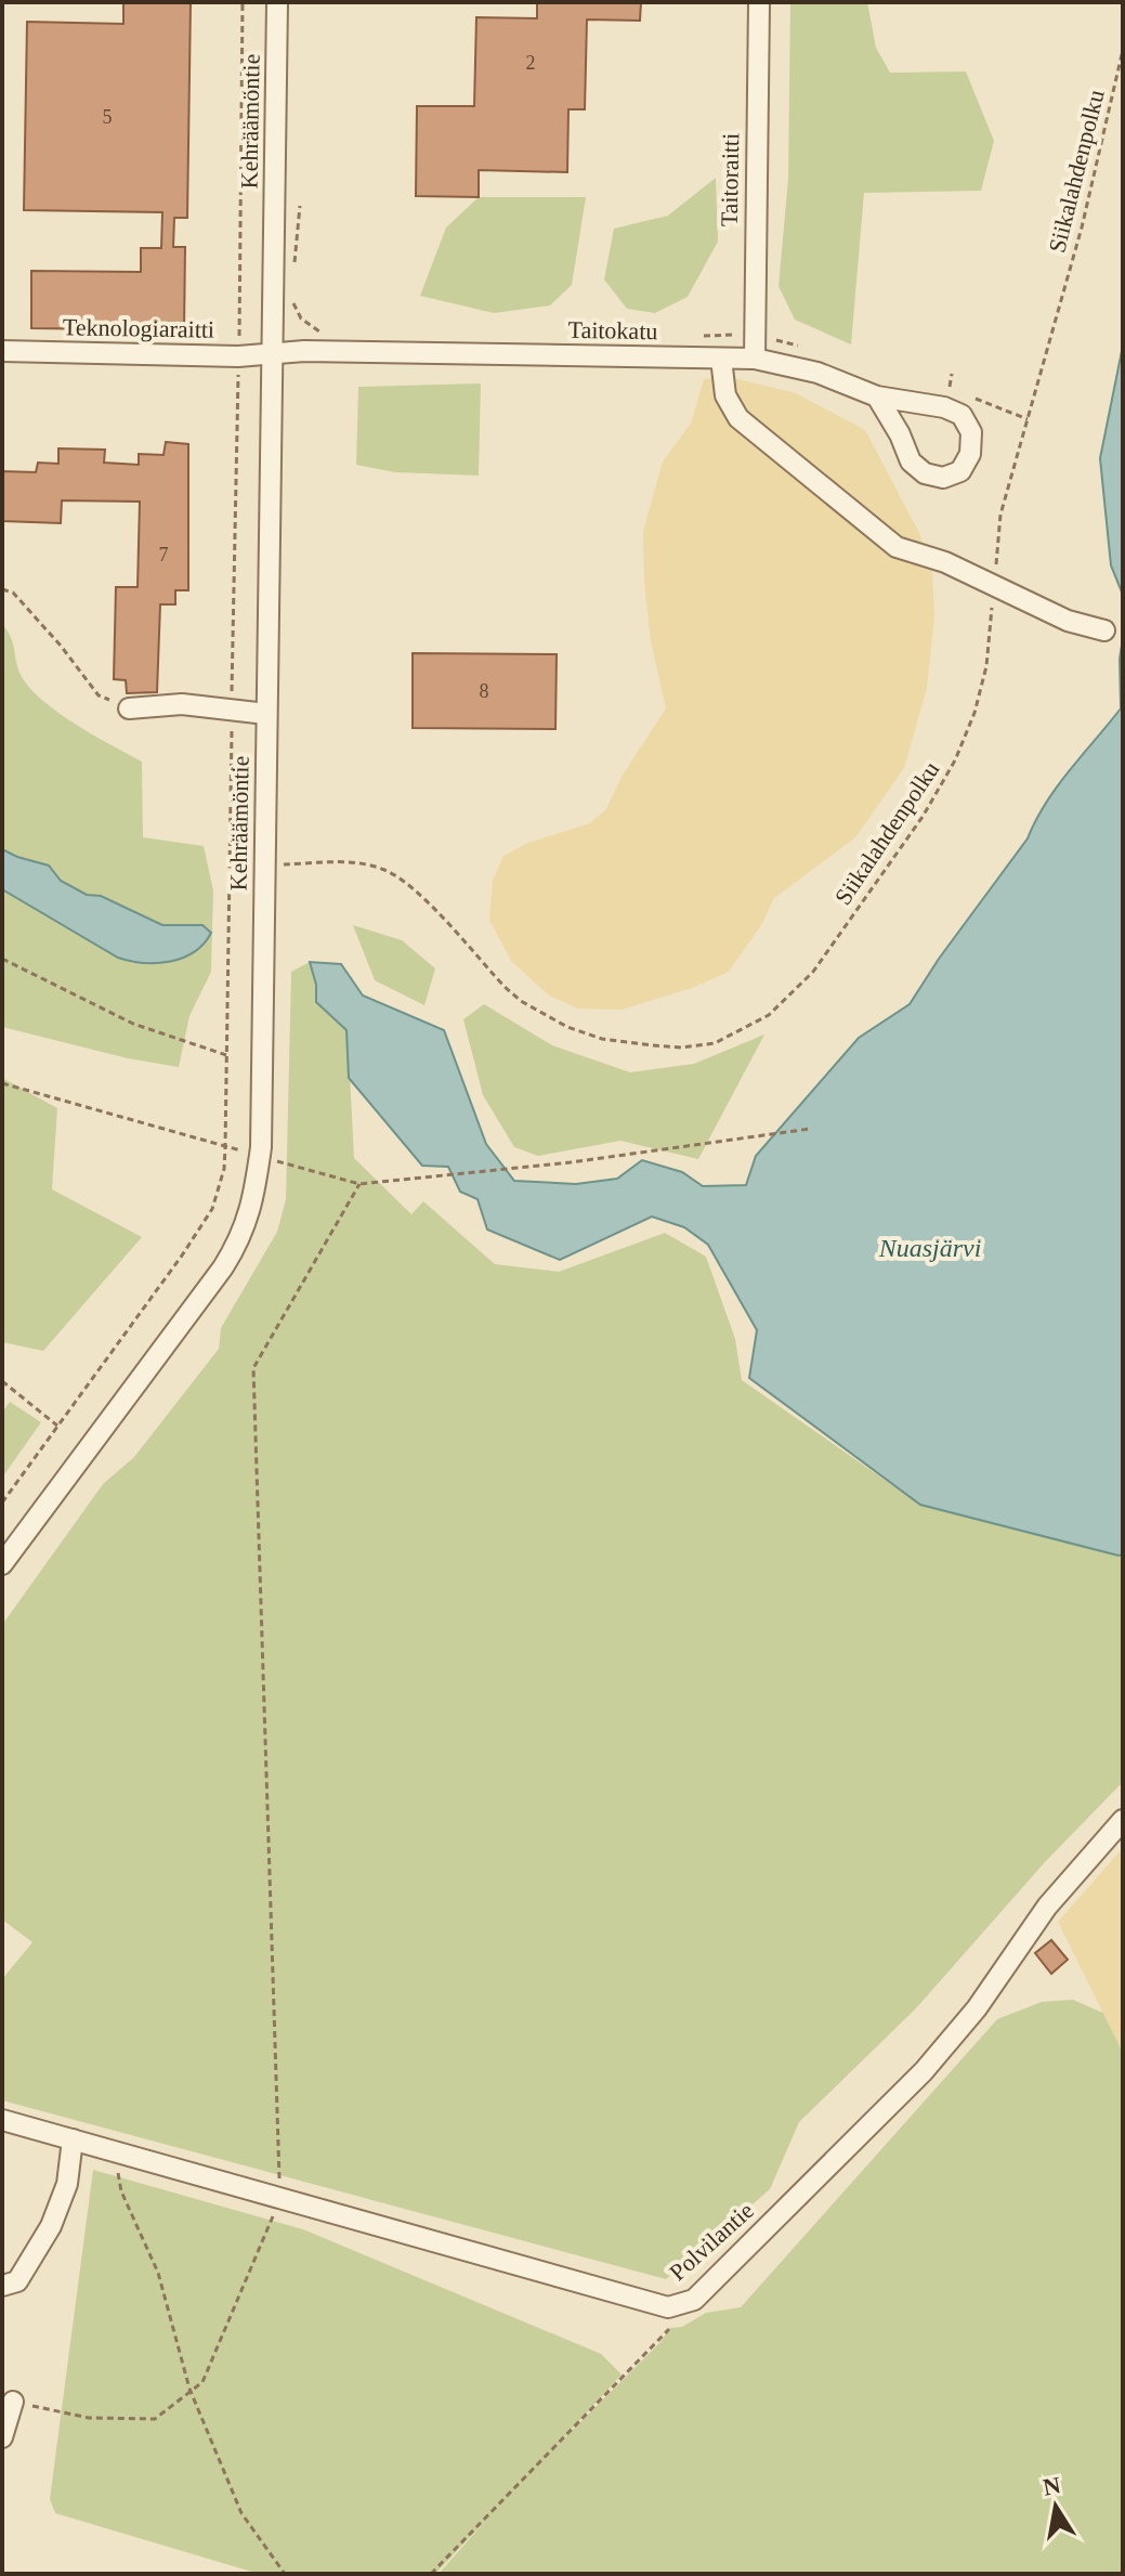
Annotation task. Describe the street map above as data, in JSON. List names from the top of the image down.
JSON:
{
  "streets": {
    "street": [
      "Kehräämöntie",
      "Taitoraitti",
      "Teknologiaraitti",
      "Taitokatu",
      "Polvilantie"
    ],
    "path": ["Siikalahdenpolku"]
  },
  "crossings": [
    ["Kehräämöntie", "Siikalahdenpolku"],
    ["Kehräämöntie", "Teknologiaraitti"],
    ["Kehräämöntie", "Taitokatu"],
    ["Taitoraitti", "Taitokatu"],
    ["Teknologiaraitti", "Taitokatu"]
  ],
  "water": ["Nuasjärvi"],
  "house_numbers": [
    "2",
    "5",
    "7",
    "8"
  ],
  "north": "top"
}
